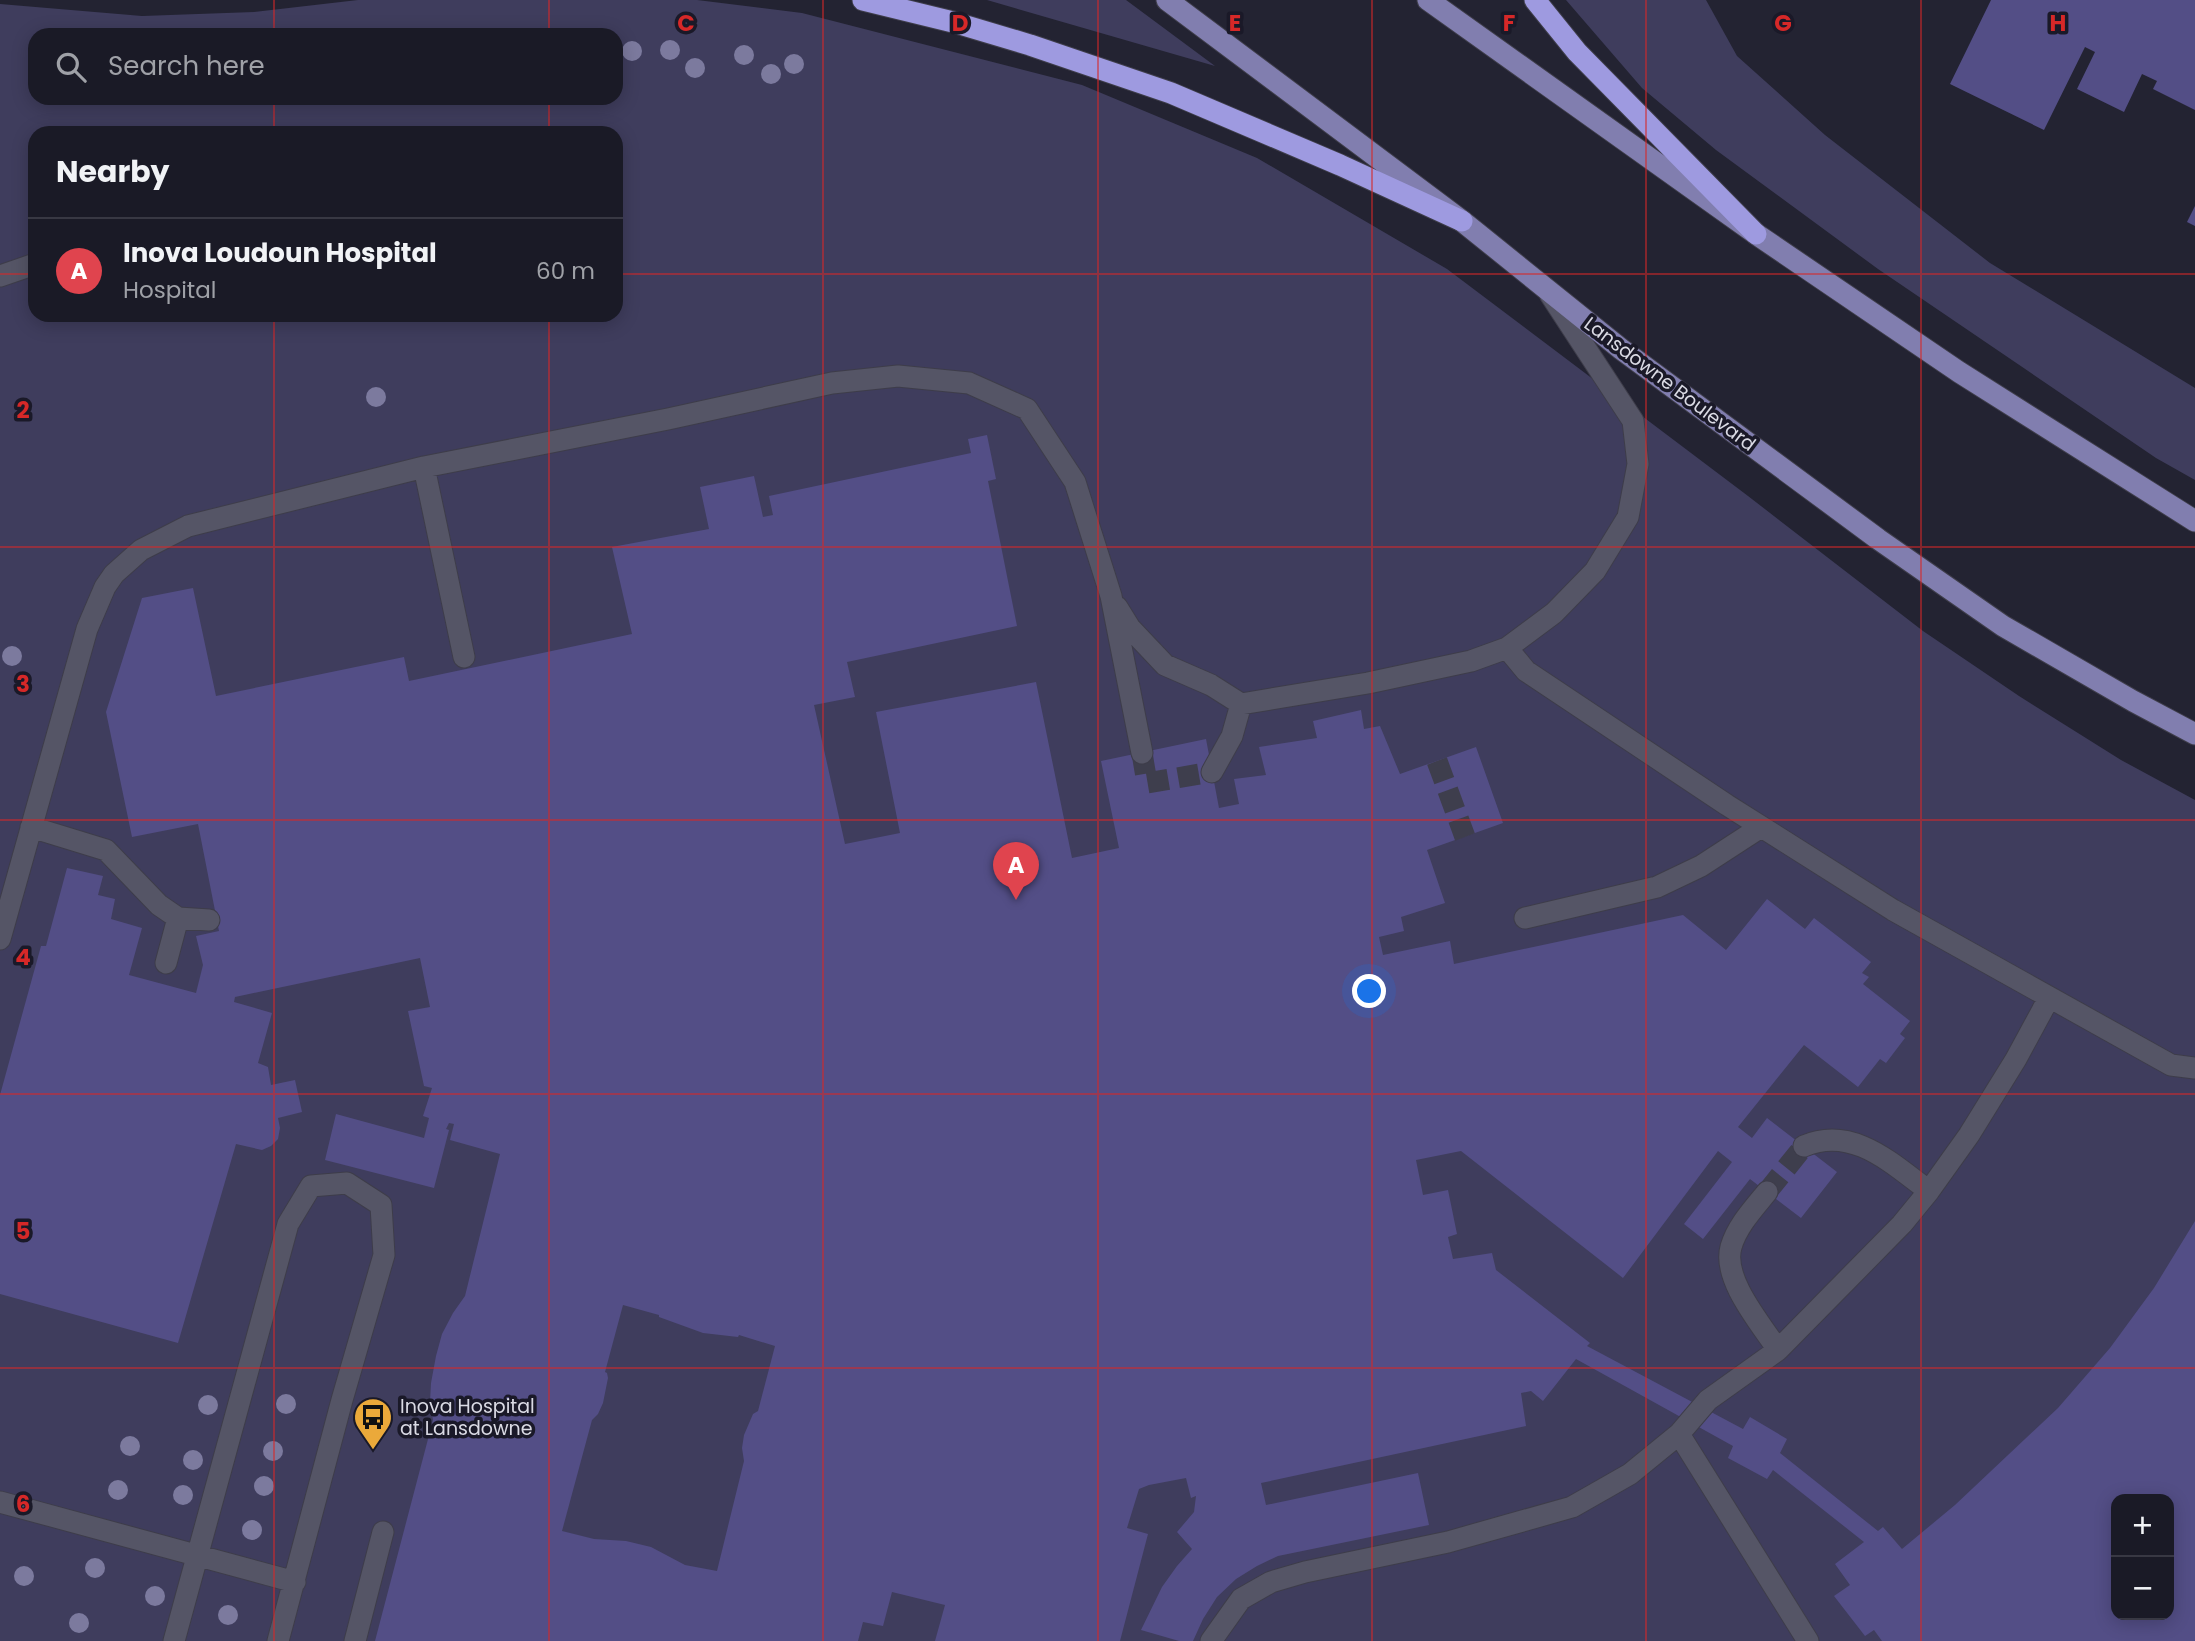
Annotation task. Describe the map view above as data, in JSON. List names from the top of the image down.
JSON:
{
  "streets": {
    "main road": ["Lansdowne Boulevard"]
  },
  "places": {
    "bus stop": ["Inova Hospital at Lansdowne"]
  },
  "page": {
    "search": "Search here",
    "heading": "Nearby",
    "list": [
      {
        "mark": "A",
        "name": "Inova Loudoun Hospital",
        "note": "Hospital",
        "value": "60 m"
      }
    ],
    "pins": "A",
    "map_buttons": ["+", "−"]
  },
  "grid": {
    "columns": [
      "C",
      "D",
      "E",
      "F",
      "G",
      "H"
    ],
    "rows": [
      "2",
      "3",
      "4",
      "5",
      "6"
    ]
  }
}
